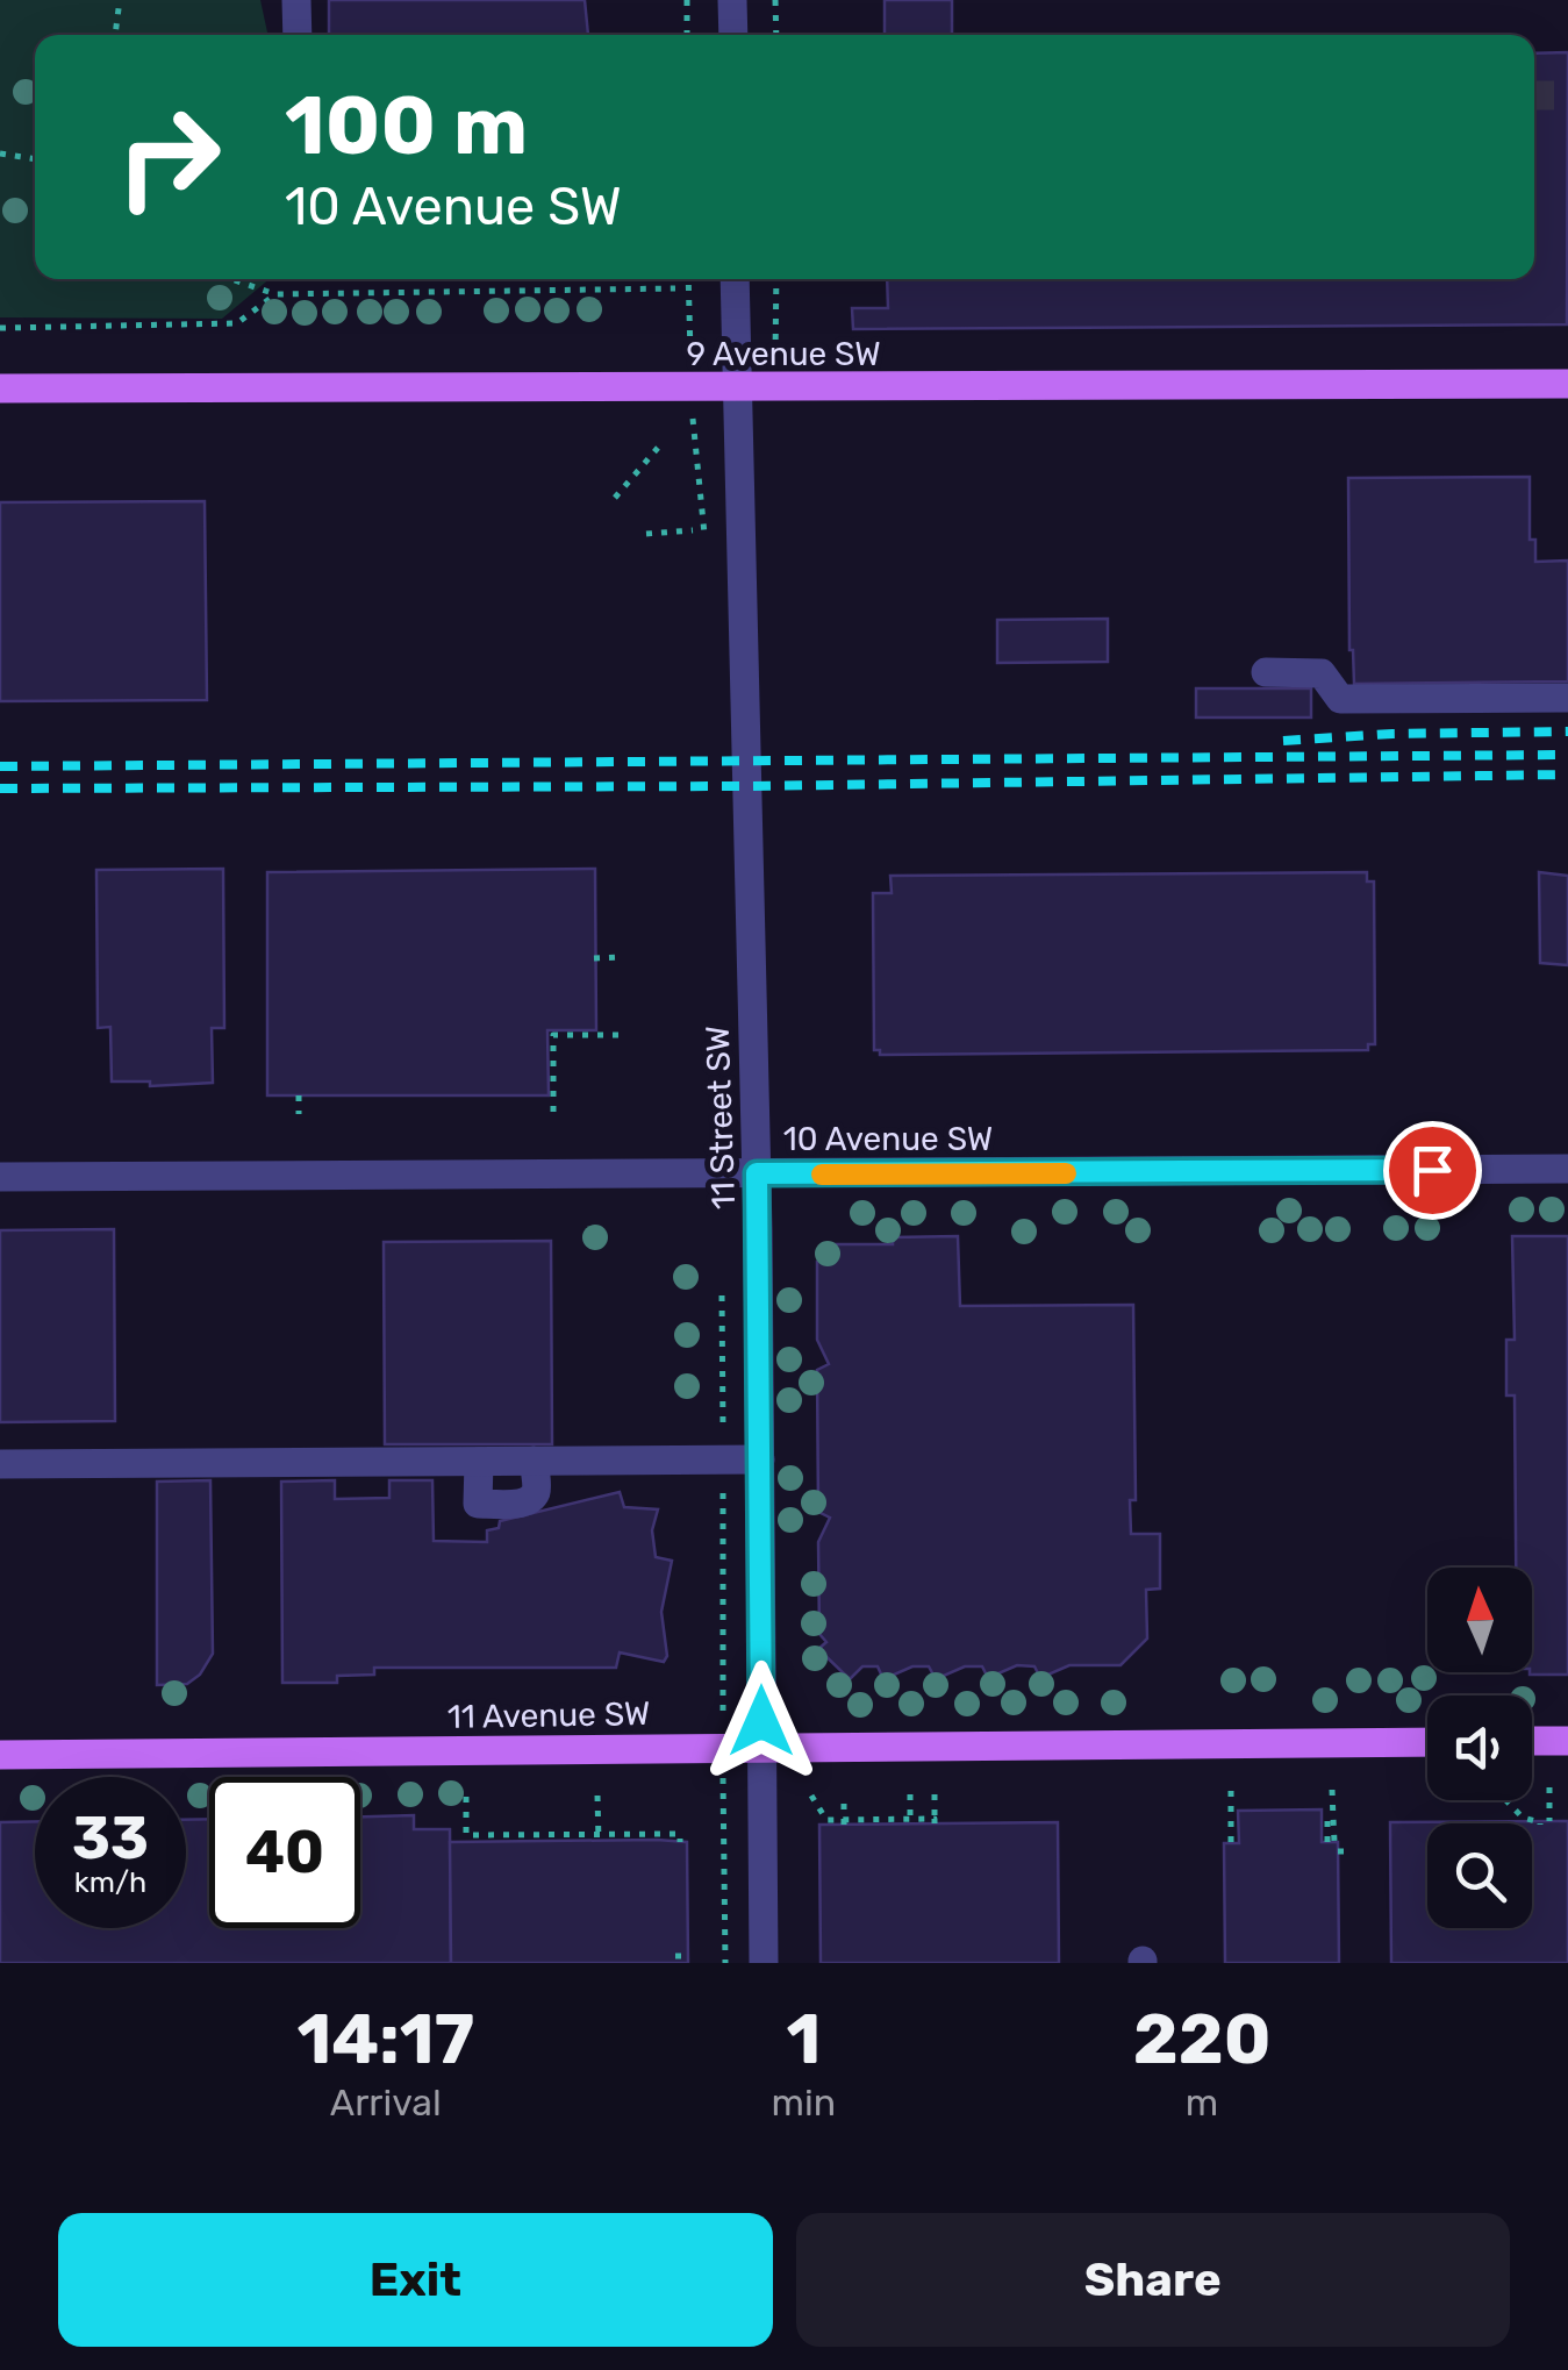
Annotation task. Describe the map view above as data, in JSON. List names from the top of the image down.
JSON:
{
  "streets": {
    "main road": ["9 Avenue SW", "11 Avenue SW"],
    "street": ["11 Street SW", "10 Avenue SW"]
  },
  "crossings": [
    ["9 Avenue SW", "11 Street SW"],
    ["11 Street SW", "10 Avenue SW"],
    ["11 Street SW", "11 Avenue SW"]
  ],
  "north": "top",
  "page": {
    "turn": ["100 m", "10 Avenue SW"],
    "speed": "33 km/h",
    "limit": "40",
    "eta": [
      "14:17",
      "Arrival",
      "1",
      "min",
      "220",
      "m"
    ],
    "buttons": ["Exit", "Share"]
  }
}
